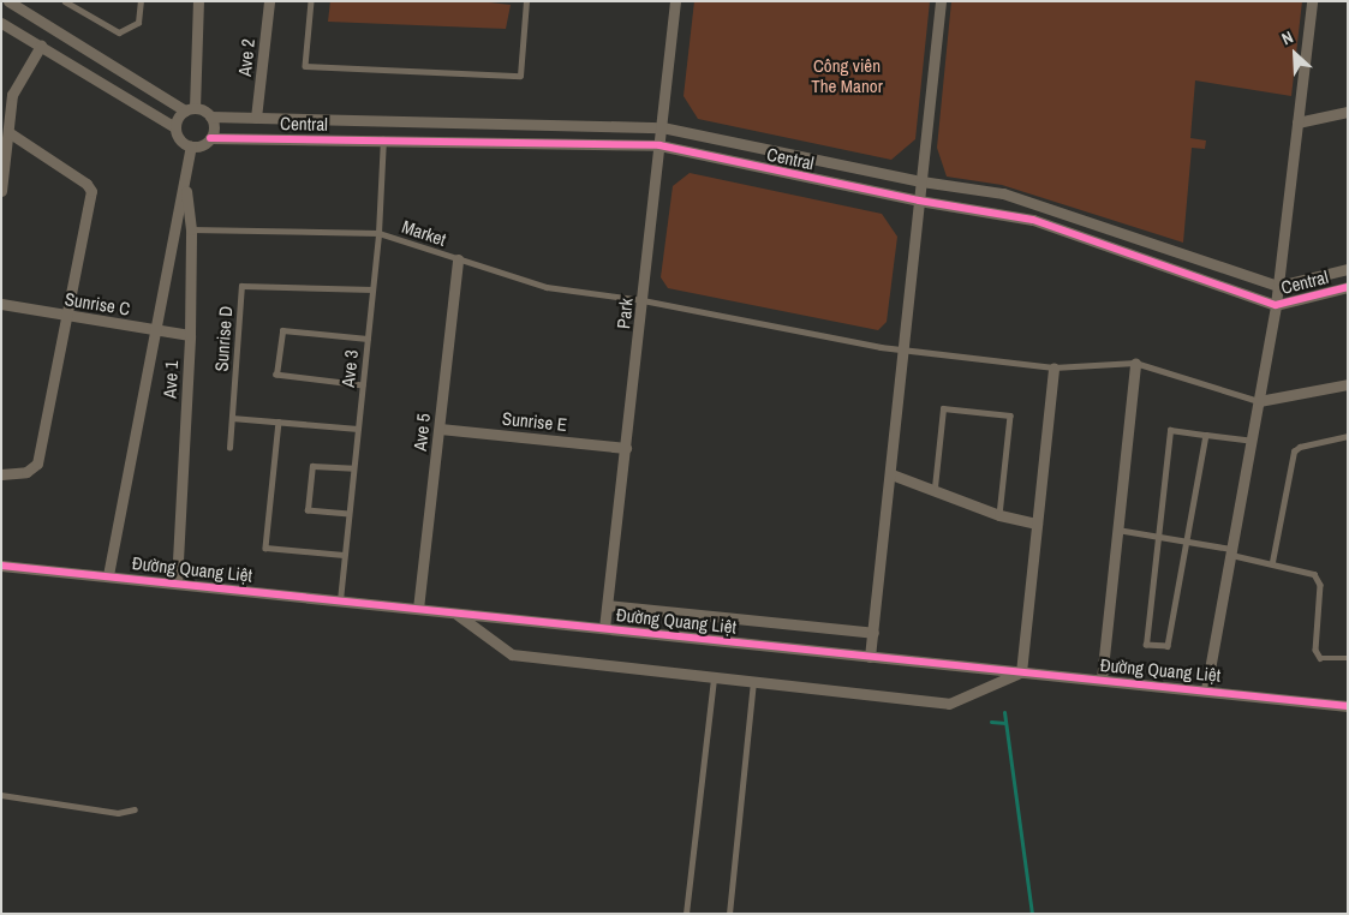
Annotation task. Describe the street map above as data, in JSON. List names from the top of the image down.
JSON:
{
  "streets": {
    "street": [
      "Ave 2",
      "Central",
      "Sunrise C",
      "Park",
      "Ave 1",
      "Sunrise E",
      "Ave 5",
      "Đường Quang Liệt"
    ],
    "lane": ["Market", "Sunrise D", "Ave 3"]
  },
  "crossings": [
    ["Ave 2", "Central"],
    ["Central", "Park"],
    ["Central", "Ave 3"],
    ["Central", "Ave 1"],
    ["Market", "Park"],
    ["Market", "Ave 3"],
    ["Market", "Ave 1"],
    ["Market", "Ave 5"],
    ["Sunrise C", "Ave 1"],
    ["Park", "Sunrise E"],
    ["Park", "Đường Quang Liệt"],
    ["Sunrise D", "Ave 3"],
    ["Ave 3", "Đường Quang Liệt"],
    ["Ave 1", "Đường Quang Liệt"],
    ["Sunrise E", "Ave 5"],
    ["Ave 5", "Đường Quang Liệt"]
  ],
  "parks": ["Công viên The Manor"],
  "north": "top left"
}
